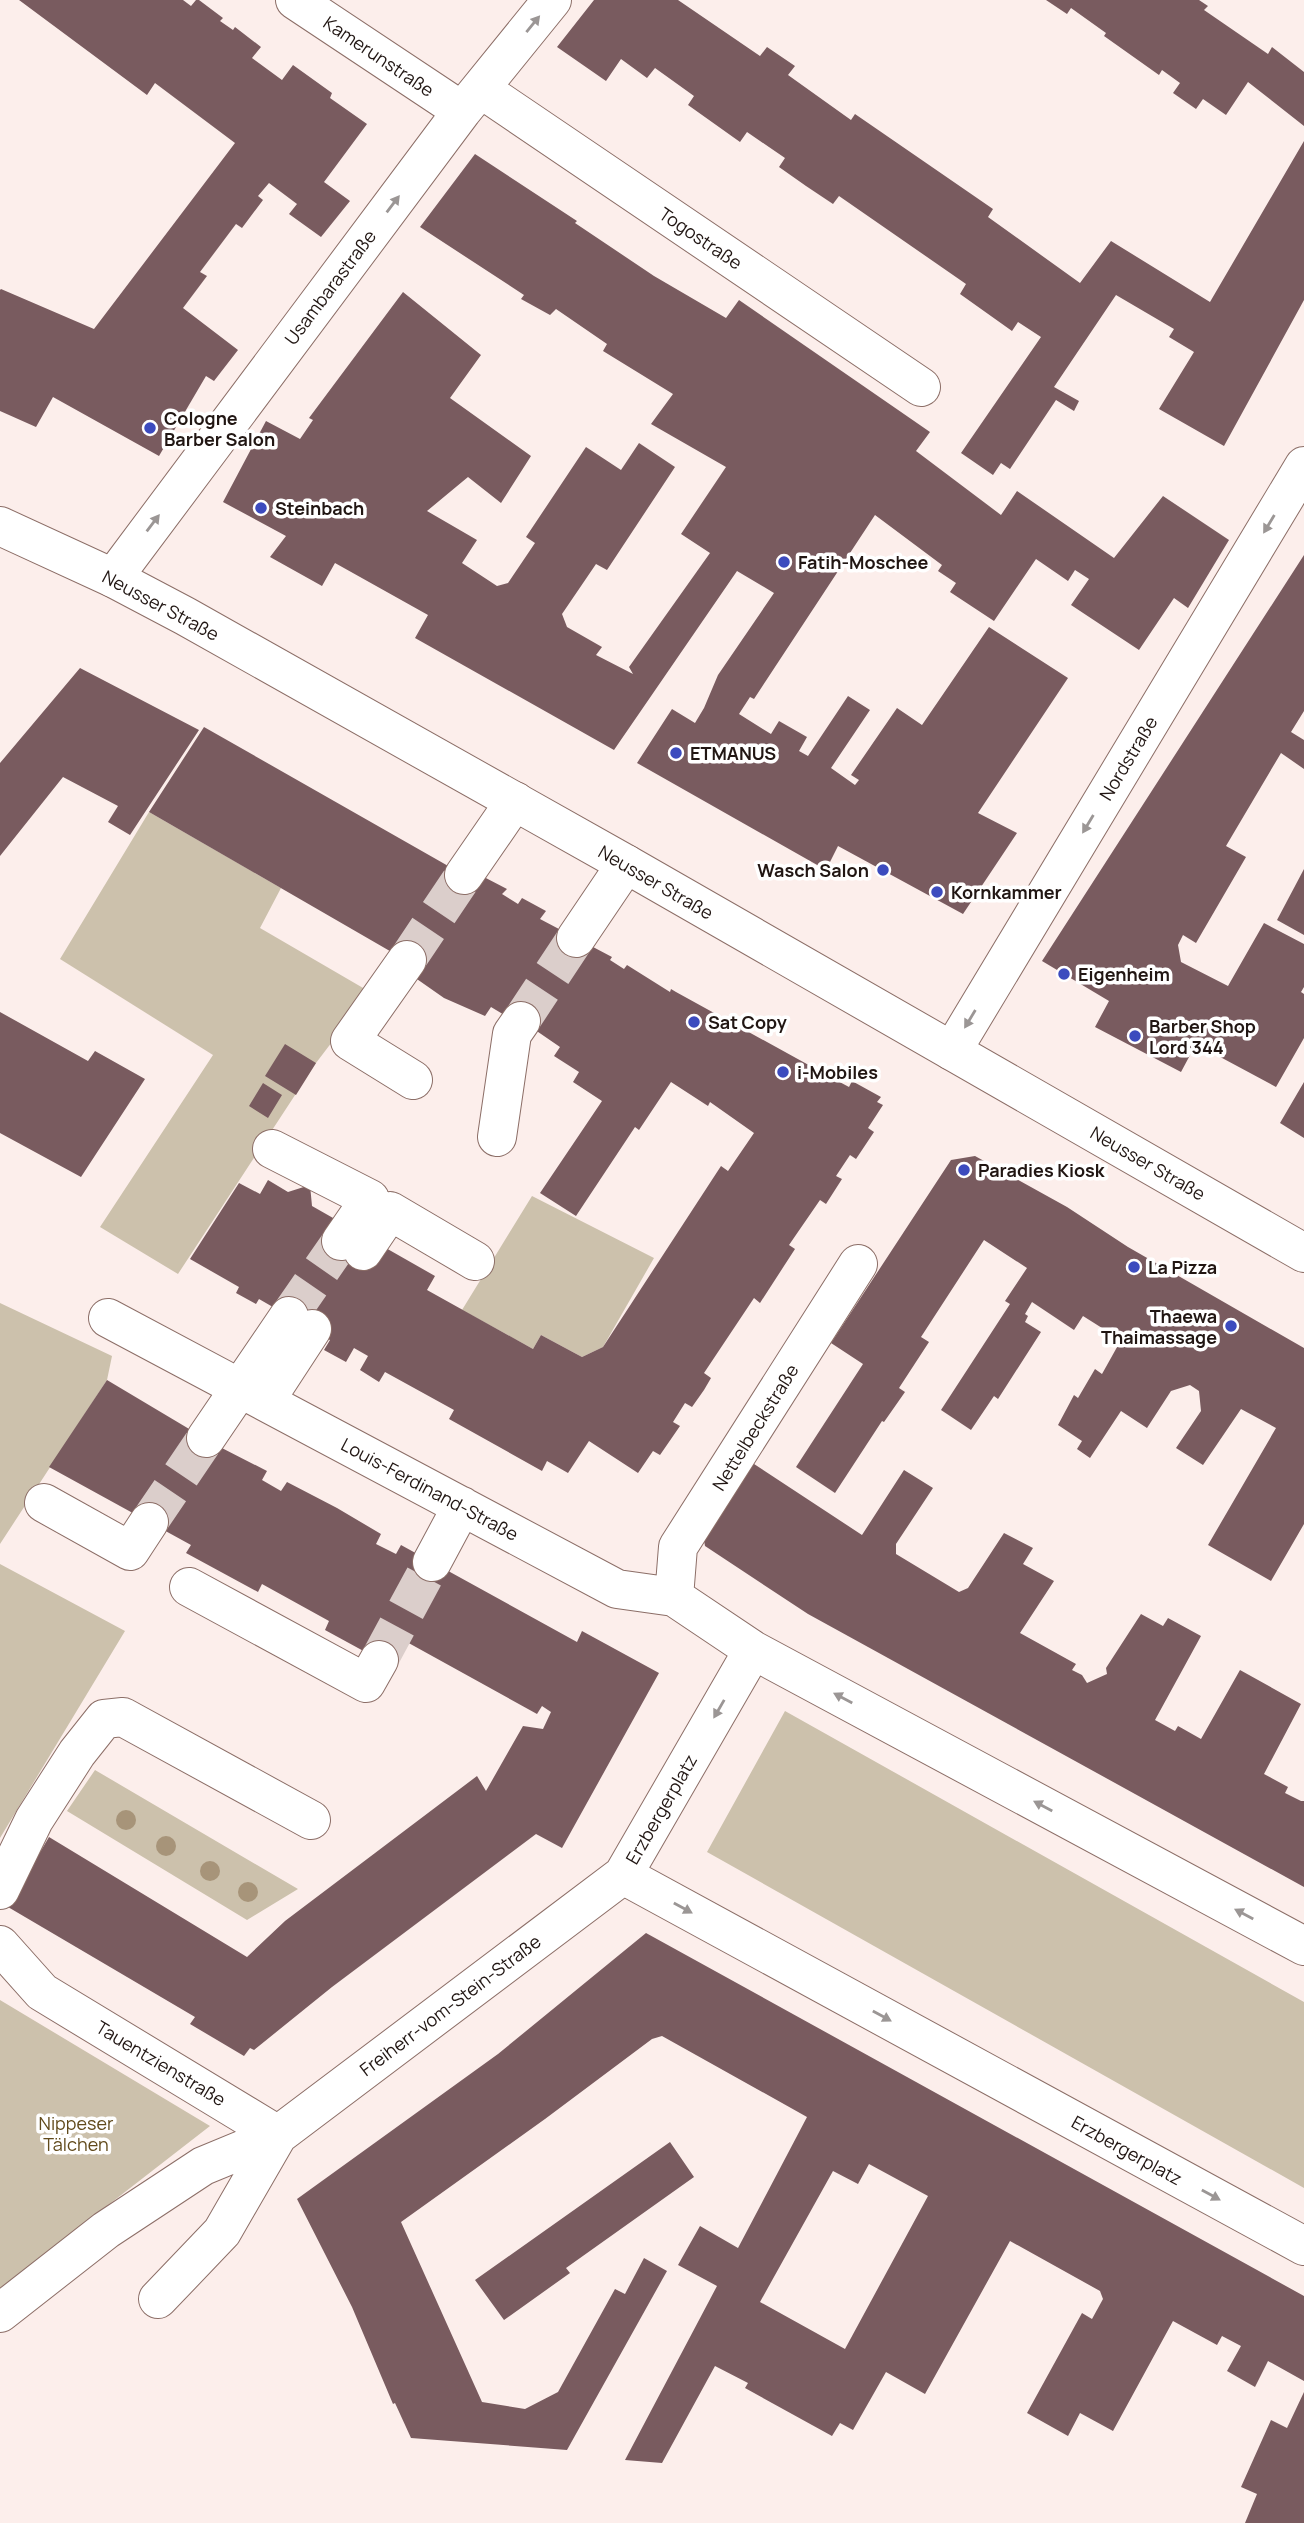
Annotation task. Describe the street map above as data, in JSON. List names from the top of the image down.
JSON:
{
  "streets": {
    "street": [
      "Kamerunstraße",
      "Togostraße",
      "Usambarastraße",
      "Neusser Straße",
      "Nordstraße",
      "Nettelbeckstraße",
      "Louis-Ferdinand-Straße",
      "Erzbergerplatz",
      "Freiherr-vom-Stein-Straße",
      "Tauentzienstraße"
    ]
  },
  "crossings": [
    ["Kamerunstraße", "Togostraße"],
    ["Kamerunstraße", "Usambarastraße"],
    ["Togostraße", "Usambarastraße"],
    ["Usambarastraße", "Neusser Straße"],
    ["Neusser Straße", "Nordstraße"],
    ["Nettelbeckstraße", "Louis-Ferdinand-Straße"],
    ["Louis-Ferdinand-Straße", "Erzbergerplatz"],
    ["Erzbergerplatz", "Freiherr-vom-Stein-Straße"],
    ["Freiherr-vom-Stein-Straße", "Tauentzienstraße"]
  ],
  "one_way": ["Usambarastraße", "Nordstraße"],
  "parks": ["Nippeser Tälchen"],
  "places": [
    "Cologne Barber Salon",
    "Steinbach",
    "Fatih-Moschee",
    "ETMANUS",
    "Wasch Salon",
    "Kornkammer",
    "Eigenheim",
    "Sat Copy",
    "Barber Shop Lord 344",
    "i-Mobiles",
    "Paradies Kiosk",
    "La Pizza",
    "Thaewa Thaimassage"
  ]
}
